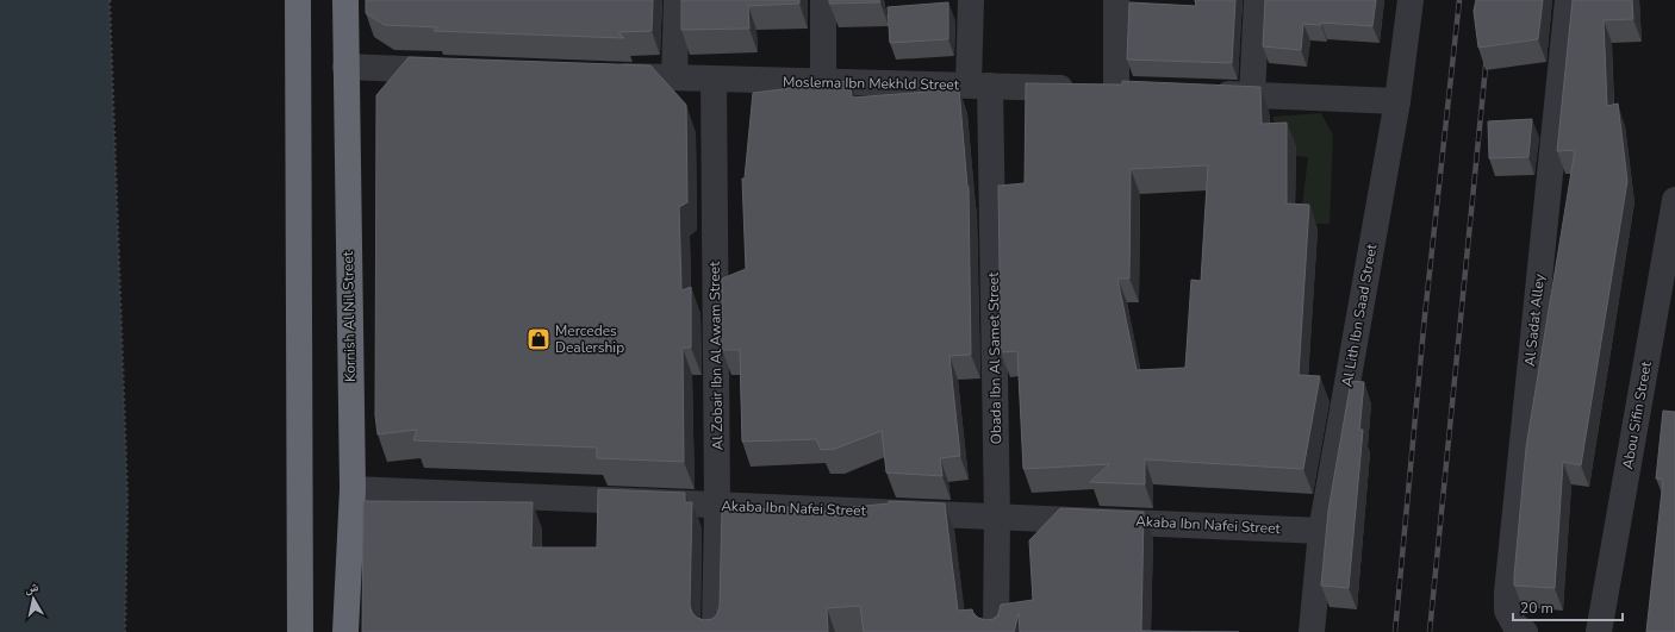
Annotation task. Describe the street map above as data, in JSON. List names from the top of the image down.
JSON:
{
  "streets": {
    "highway": ["Kornish Al Nil Street"],
    "street": [
      "Moslema Ibn Mekhld Street",
      "Al Lith Ibn Saad Street",
      "Al Sadat Alley",
      "Al Zobair Ibn Al Awam Street",
      "Obada Ibn Al Samet Street",
      "Abou Sifin Street",
      "Akaba Ibn Nafei Street"
    ]
  },
  "crossings": [
    ["Moslema Ibn Mekhld Street", "Al Zobair Ibn Al Awam Street"],
    ["Moslema Ibn Mekhld Street", "Obada Ibn Al Samet Street"],
    ["Al Lith Ibn Saad Street", "Akaba Ibn Nafei Street"],
    ["Kornish Al Nil Street", "Akaba Ibn Nafei Street"],
    ["Al Zobair Ibn Al Awam Street", "Akaba Ibn Nafei Street"],
    ["Obada Ibn Al Samet Street", "Akaba Ibn Nafei Street"]
  ],
  "places": {
    "shop": ["Mercedes Dealership"]
  },
  "scale_bar": "20 m",
  "north": "top"
}
